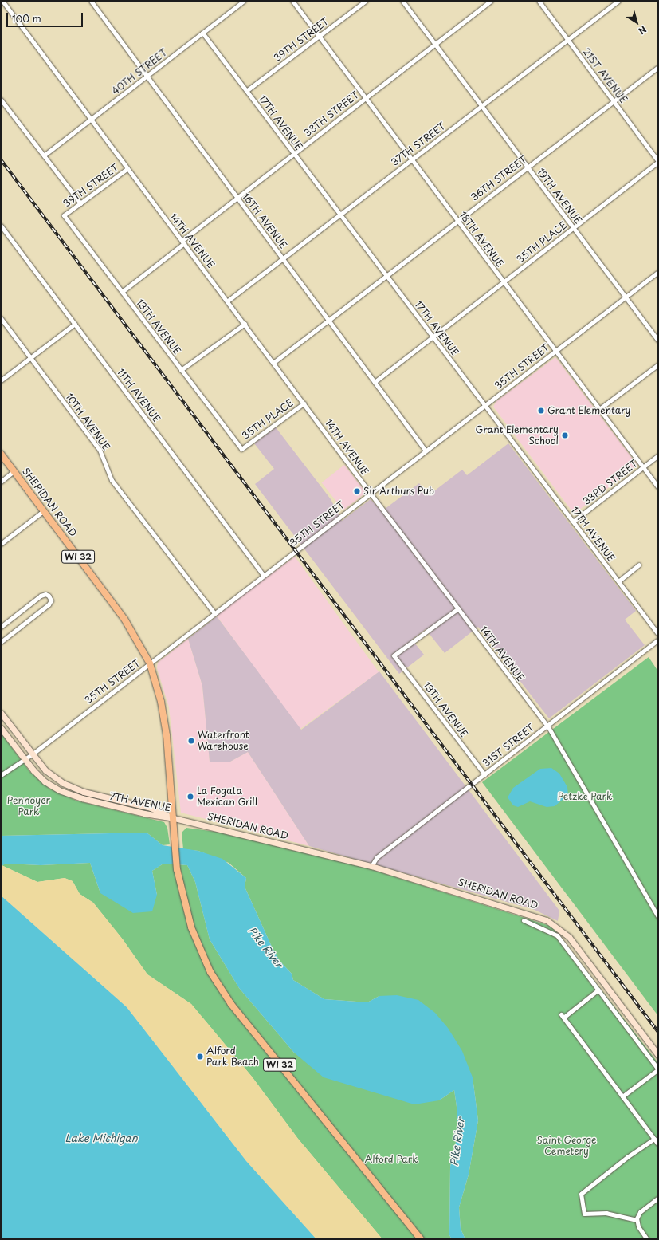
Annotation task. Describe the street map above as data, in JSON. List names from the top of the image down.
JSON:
{
  "streets": {
    "main road": ["SHERIDAN ROAD", "WI 32"],
    "street": [
      "39TH STREET",
      "40TH STREET",
      "21ST AVENUE",
      "38TH STREET",
      "17TH AVENUE",
      "37TH STREET",
      "36TH STREET",
      "19TH AVENUE",
      "16TH AVENUE",
      "18TH AVENUE",
      "14TH AVENUE",
      "35TH PLACE",
      "13TH AVENUE",
      "35TH STREET",
      "11TH AVENUE",
      "10TH AVENUE",
      "33RD STREET",
      "31ST STREET",
      "7TH AVENUE"
    ]
  },
  "crossings": [
    ["39TH STREET", "17TH AVENUE"],
    ["39TH STREET", "18TH AVENUE"],
    ["39TH STREET", "14TH AVENUE"],
    ["39TH STREET", "13TH AVENUE"],
    ["40TH STREET", "17TH AVENUE"],
    ["40TH STREET", "16TH AVENUE"],
    ["40TH STREET", "14TH AVENUE"],
    ["21ST AVENUE", "37TH STREET"],
    ["21ST AVENUE", "36TH STREET"],
    ["21ST AVENUE", "35TH PLACE"],
    ["38TH STREET", "17TH AVENUE"],
    ["38TH STREET", "19TH AVENUE"],
    ["38TH STREET", "16TH AVENUE"],
    ["38TH STREET", "18TH AVENUE"],
    ["38TH STREET", "14TH AVENUE"],
    ["38TH STREET", "13TH AVENUE"],
    ["17TH AVENUE", "37TH STREET"],
    ["17TH AVENUE", "36TH STREET"],
    ["17TH AVENUE", "35TH PLACE"],
    ["17TH AVENUE", "35TH STREET"],
    ["17TH AVENUE", "33RD STREET"],
    ["37TH STREET", "19TH AVENUE"],
    ["37TH STREET", "16TH AVENUE"],
    ["37TH STREET", "18TH AVENUE"],
    ["37TH STREET", "14TH AVENUE"],
    ["36TH STREET", "19TH AVENUE"],
    ["36TH STREET", "16TH AVENUE"],
    ["36TH STREET", "18TH AVENUE"],
    ["36TH STREET", "14TH AVENUE"],
    ["19TH AVENUE", "35TH PLACE"],
    ["19TH AVENUE", "35TH STREET"],
    ["16TH AVENUE", "35TH PLACE"],
    ["16TH AVENUE", "35TH STREET"],
    ["18TH AVENUE", "35TH PLACE"],
    ["18TH AVENUE", "35TH STREET"],
    ["18TH AVENUE", "33RD STREET"],
    ["14TH AVENUE", "35TH PLACE"],
    ["14TH AVENUE", "13TH AVENUE"],
    ["14TH AVENUE", "35TH STREET"],
    ["14TH AVENUE", "31ST STREET"],
    ["35TH PLACE", "13TH AVENUE"],
    ["13TH AVENUE", "31ST STREET"],
    ["35TH STREET", "11TH AVENUE"],
    ["35TH STREET", "10TH AVENUE"],
    ["35TH STREET", "SHERIDAN ROAD"],
    ["35TH STREET", "7TH AVENUE"],
    ["SHERIDAN ROAD", "WI 32"],
    ["SHERIDAN ROAD", "31ST STREET"],
    ["SHERIDAN ROAD", "7TH AVENUE"],
    ["WI 32", "7TH AVENUE"]
  ],
  "water": ["Pike River", "Lake Michigan"],
  "parks": [
    "Petzke Park",
    "Pennoyer Park",
    "Saint George Cemetery",
    "Alford Park"
  ],
  "places": [
    "Grant Elementary",
    "Grant Elementary School",
    "Sir Arthurs Pub",
    "Waterfront Warehouse",
    "La Fogata Mexican Grill",
    "Alford Park Beach"
  ],
  "scale_bar": "100 m",
  "north": "bottom right"
}
